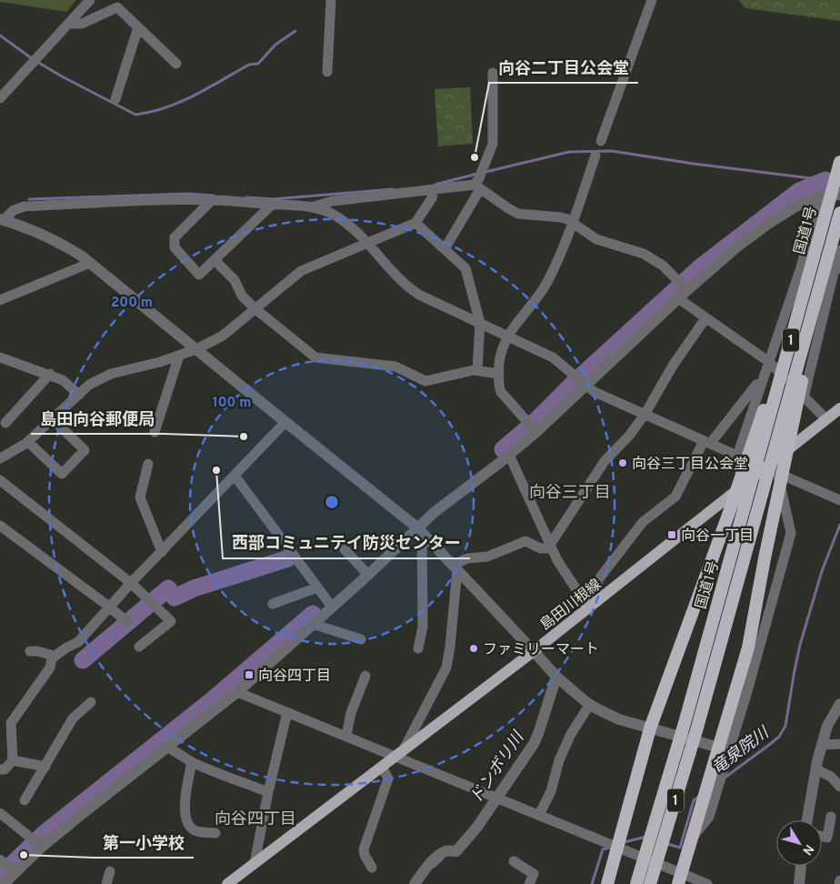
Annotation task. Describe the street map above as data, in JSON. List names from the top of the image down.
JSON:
{
  "streets": {
    "highway": ["国道1号", "1"],
    "main road": ["島田川根線"]
  },
  "districts": ["向谷三丁目", "向谷四丁目"],
  "water": ["竜泉院川", "ドンボリ川"],
  "places": {
    "other": [
      "向谷二丁目公会堂",
      "島田向谷郵便局",
      "向谷三丁目公会堂",
      "西部コミュニテイ防災センター",
      "ファミリーマート",
      "第一小学校"
    ],
    "transit": ["向谷一丁目", "向谷四丁目"]
  },
  "north": "bottom right",
  "rings": ["200 m", "100 m"]
}
